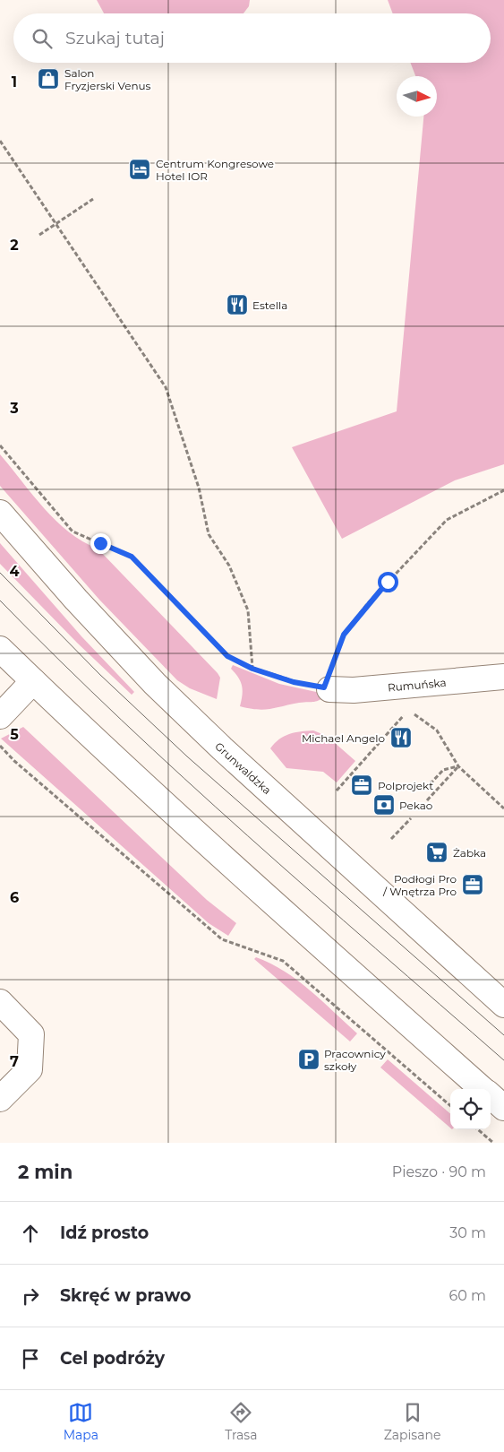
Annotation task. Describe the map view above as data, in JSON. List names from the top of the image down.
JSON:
{
  "streets": {
    "street": ["Rumuńska", "Grunwaldzka"]
  },
  "places": {
    "shop": ["Salon Fryzjerski Venus"],
    "hotel": ["Centrum Kongresowe Hotel IOR"],
    "restaurant": ["Estella", "Michael Angelo"],
    "office": ["Polprojekt", "Podłogi Pro / Wnętrza Pro"],
    "bank": ["Pekao"],
    "supermarket": ["Żabka"],
    "parking": ["Pracownicy szkoły"]
  },
  "north": "right",
  "page": {
    "search": "Szukaj tutaj",
    "heading": ["2 min", "Pieszo · 90 m"],
    "list": [
      ["Idź prosto", "30 m"],
      ["Skręć w prawo", "60 m"],
      "Cel podróży"
    ],
    "nav": ["Mapa", "Trasa", "Zapisane"]
  },
  "grid": {
    "rows": [
      "1",
      "2",
      "3",
      "4",
      "5",
      "6",
      "7"
    ]
  }
}
